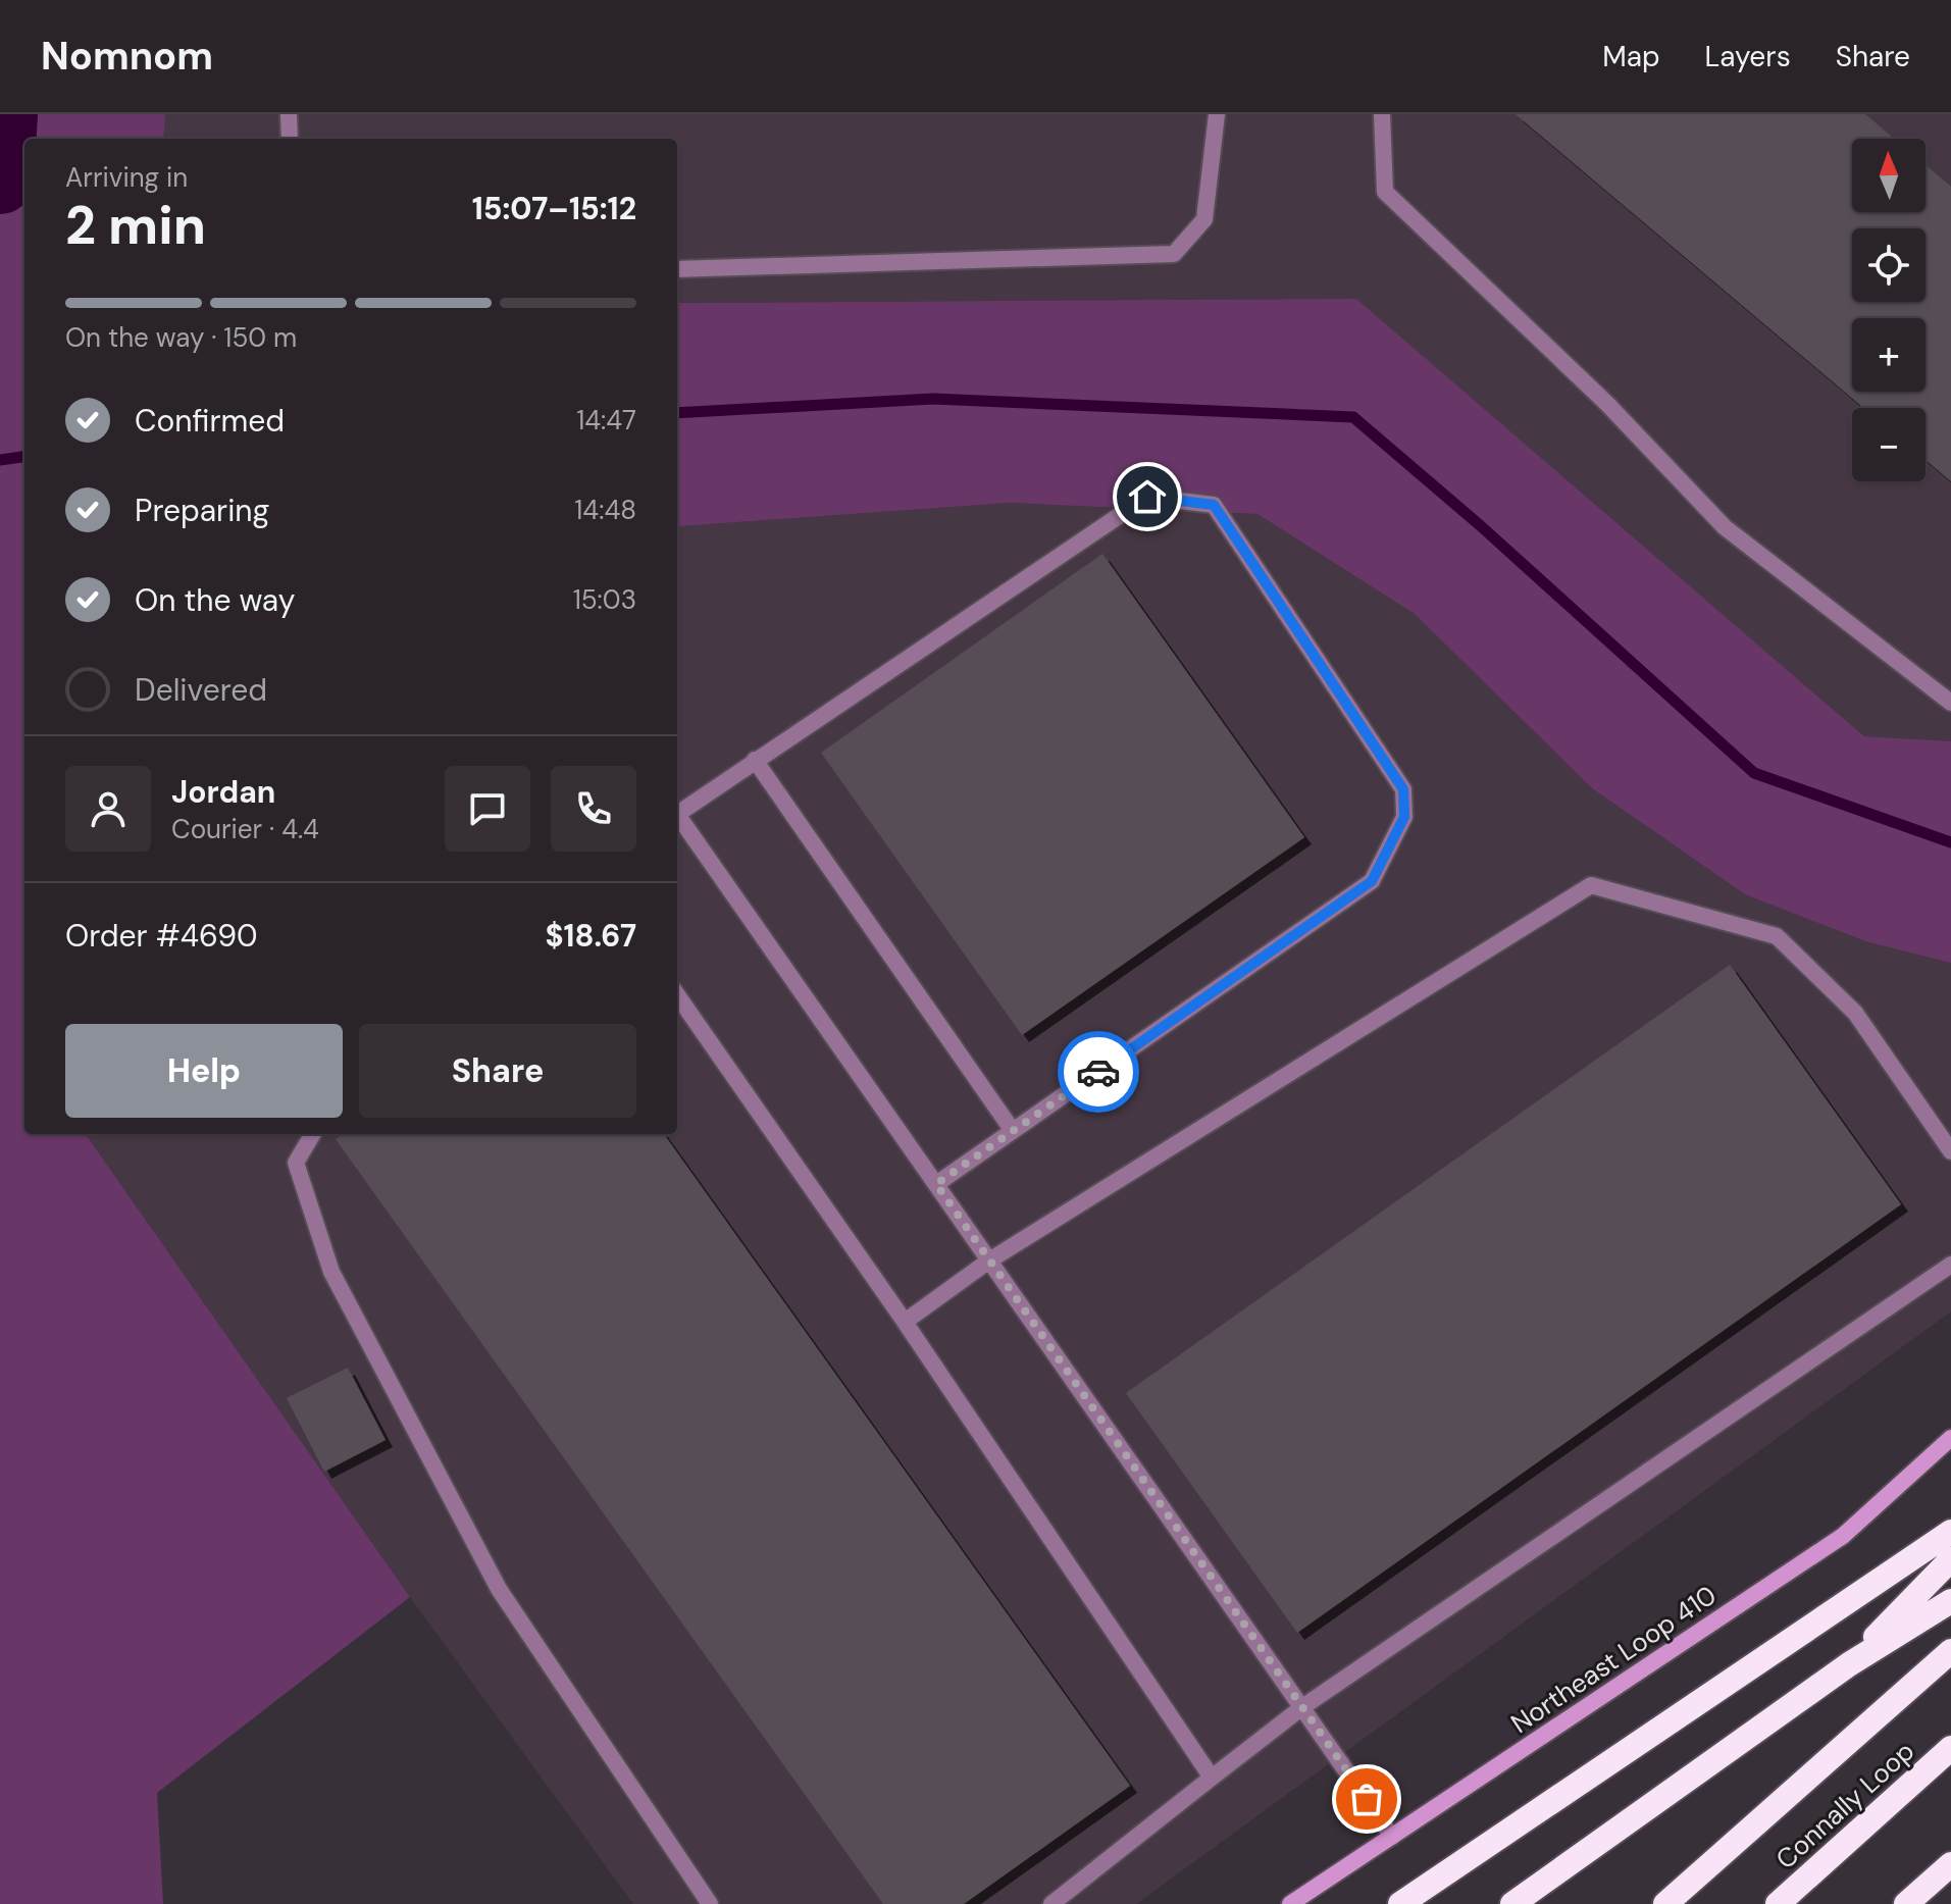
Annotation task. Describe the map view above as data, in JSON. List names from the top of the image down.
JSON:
{
  "streets": {
    "highway": ["Connally Loop"],
    "main road": ["Northeast Loop 410"]
  },
  "north": "top",
  "page": {
    "header": "Nomnom",
    "nav": ["Map", "Layers", "Share"],
    "map_buttons": ["+", "−"],
    "heading": ["2 min", "Arriving in", "15:07–15:12"],
    "panel": [
      "Jordan",
      "Courier · 4.4",
      "Order #4690",
      "$18.67"
    ],
    "bar": "On the way · 150 m",
    "list": [
      ["Confirmed", "14:47"],
      ["Preparing", "14:48"],
      ["On the way", "15:03"],
      "Delivered"
    ],
    "buttons": ["Help", "Share"]
  }
}
